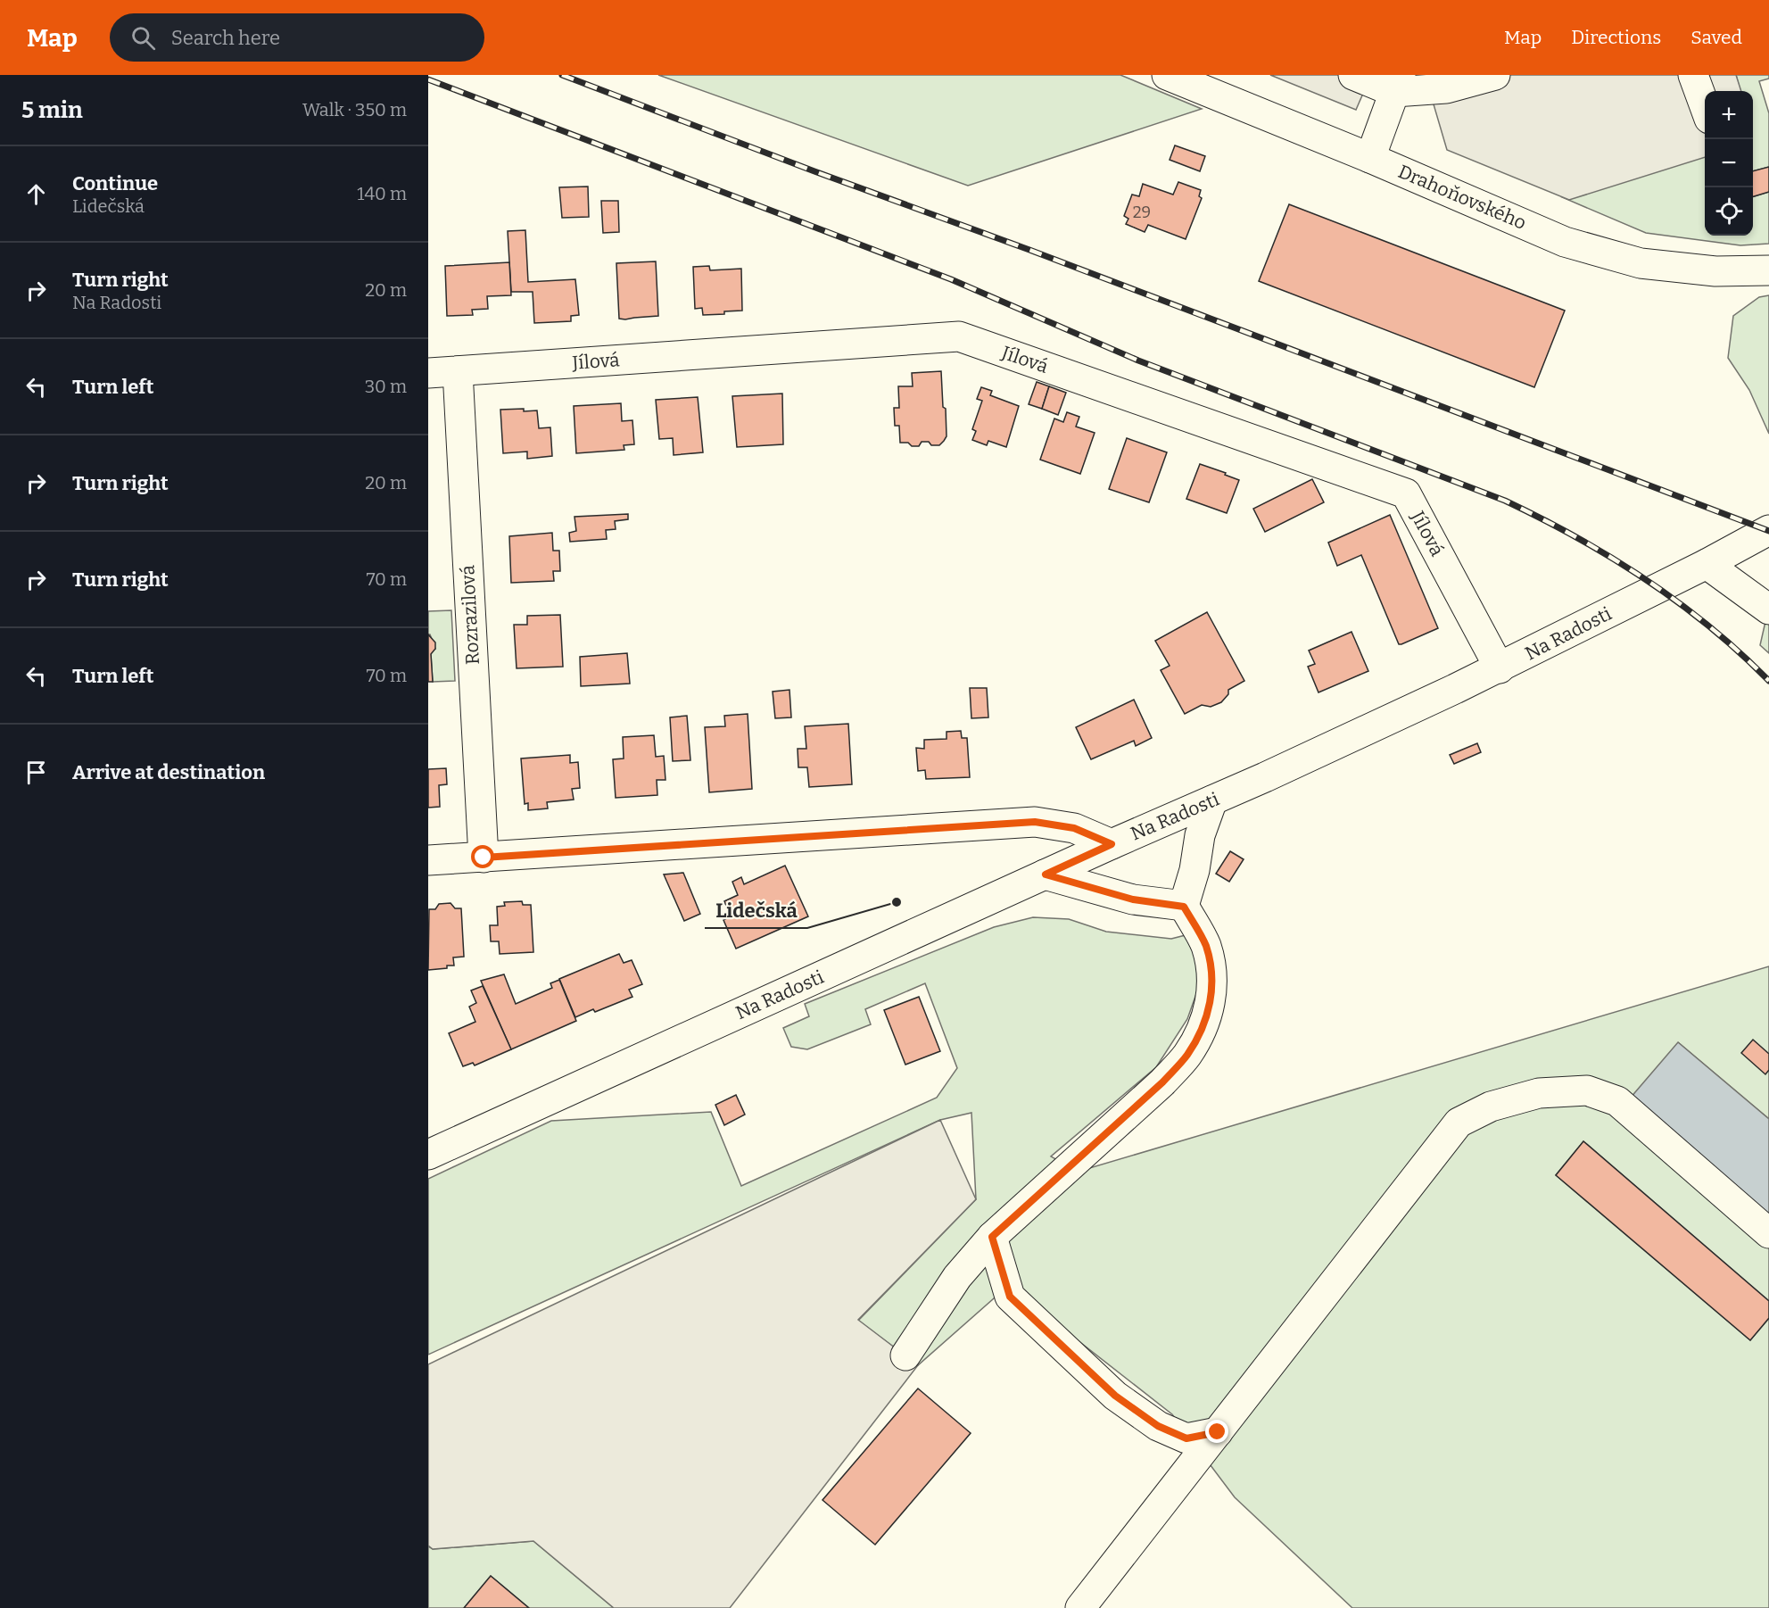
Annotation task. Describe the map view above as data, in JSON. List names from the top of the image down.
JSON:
{
  "streets": {
    "street": [
      "Drahoňovského",
      "Jílová",
      "Rozrazilová",
      "Na Radosti"
    ]
  },
  "crossings": [
    ["Jílová", "Rozrazilová"],
    ["Jílová", "Na Radosti"]
  ],
  "places": ["Lidečská"],
  "house_numbers": ["29"],
  "page": {
    "header": "Map",
    "search": "Search here",
    "nav": ["Map", "Directions", "Saved"],
    "heading": ["5 min", "Walk · 350 m"],
    "map_buttons": ["+", "−"],
    "list": [
      ["Continue", "Lidečská", "140 m"],
      ["Turn right", "Na Radosti", "20 m"],
      ["Turn left", "30 m"],
      ["Turn right", "20 m"],
      ["Turn right", "70 m"],
      ["Turn left", "70 m"],
      "Arrive at destination"
    ]
  }
}
